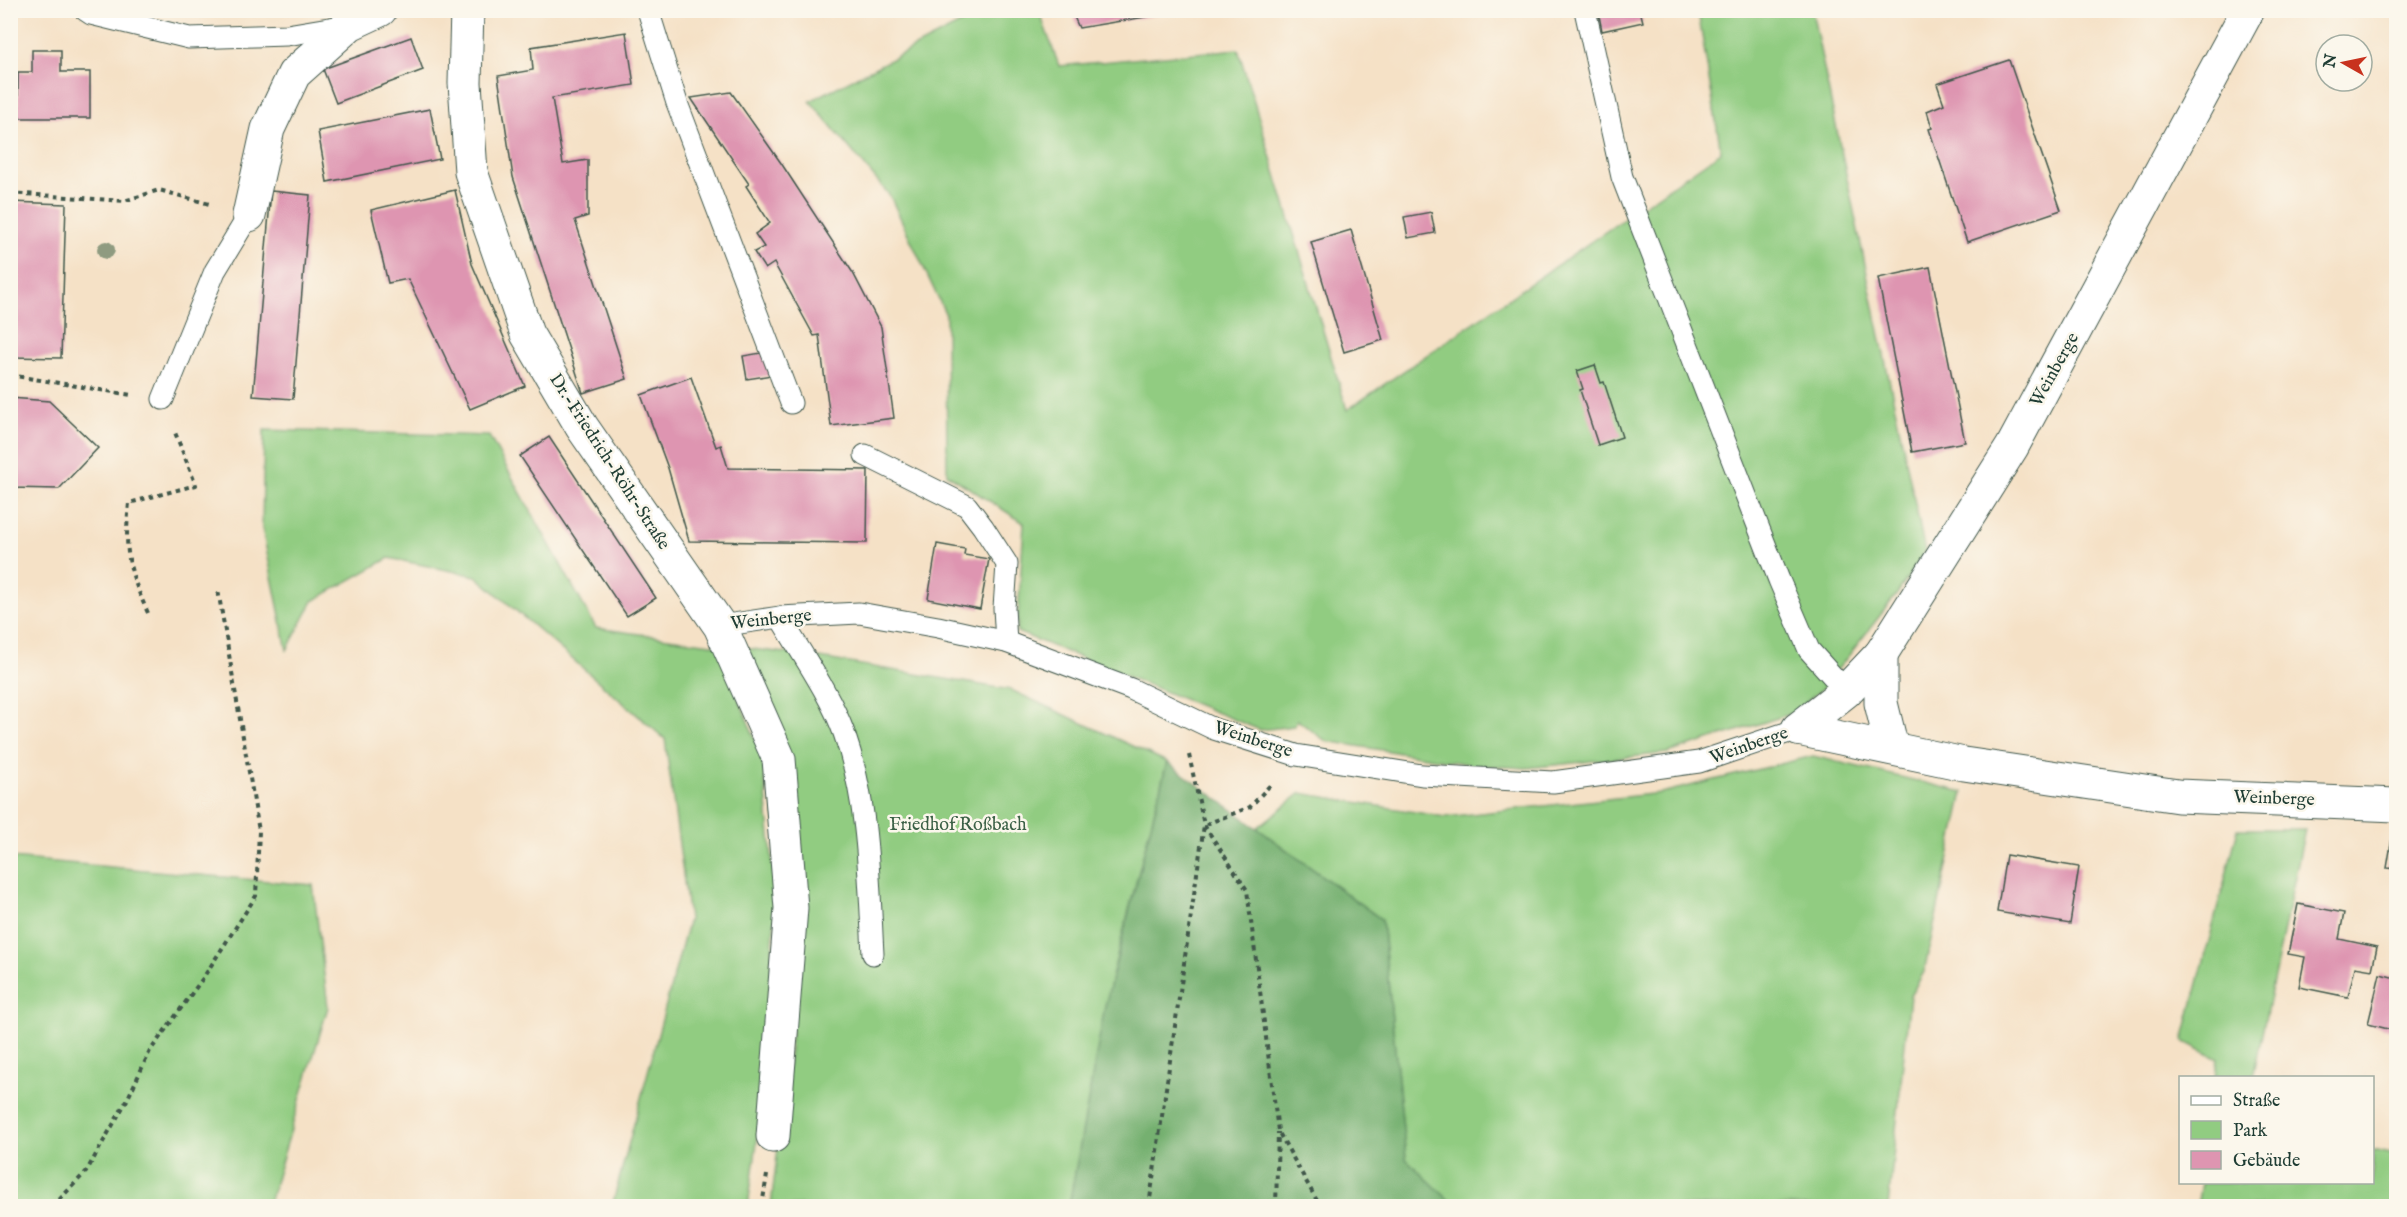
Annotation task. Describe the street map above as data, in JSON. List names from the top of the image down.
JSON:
{
  "streets": {
    "street": ["Weinberge", "Dr.-Friedrich-Röhr-Straße"]
  },
  "crossings": [
    ["Weinberge", "Dr.-Friedrich-Röhr-Straße"]
  ],
  "parks": ["Friedhof Roßbach"],
  "legend": ["Straße", "Park", "Gebäude"],
  "north": "left"
}
